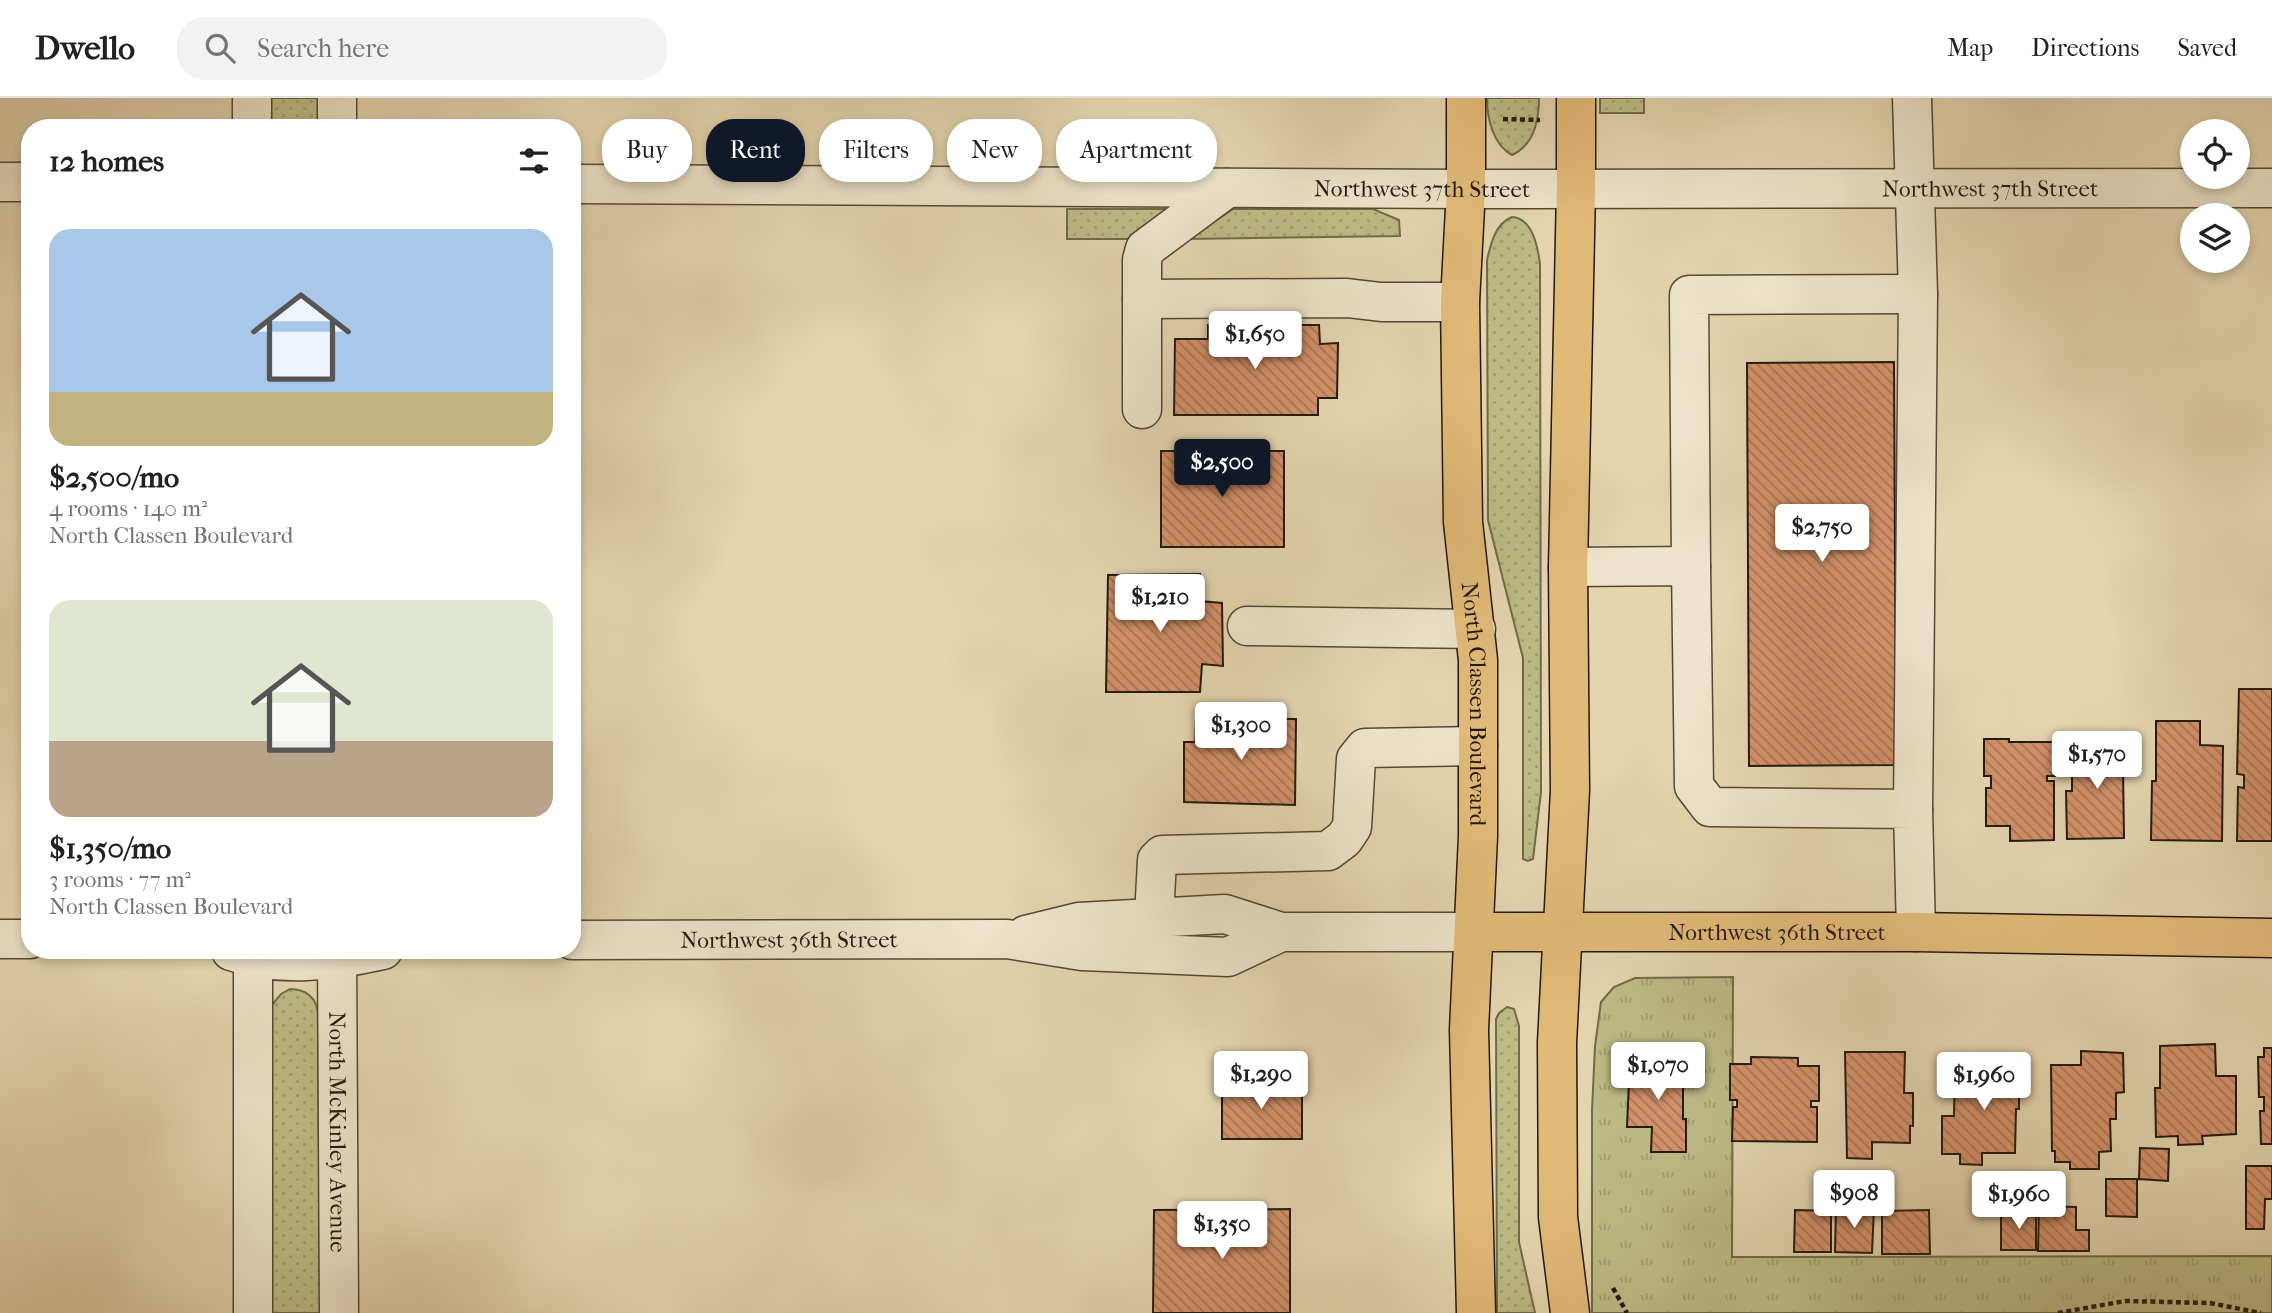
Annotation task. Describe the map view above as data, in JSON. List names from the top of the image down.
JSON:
{
  "streets": {
    "main road": ["North Classen Boulevard", "Northwest 36th Street"],
    "street": ["Northwest 37th Street", "North McKinley Avenue"]
  },
  "crossings": [
    ["Northwest 37th Street", "North Classen Boulevard"],
    ["North Classen Boulevard", "Northwest 36th Street"]
  ],
  "page": {
    "header": "Dwello",
    "search": "Search here",
    "nav": ["Map", "Directions", "Saved"],
    "chip": [
      "Buy",
      "Rent",
      "Filters",
      "New",
      "Apartment"
    ],
    "heading": "12 homes",
    "list": [
      {
        "name": "$2,500/mo",
        "note": "4 rooms · 140 m² · North Classen Boulevard"
      },
      {
        "name": "$1,350/mo",
        "note": "3 rooms · 77 m² · North Classen Boulevard"
      }
    ],
    "price": [
      "$1,650",
      "$2,500",
      "$2,750",
      "$1,210",
      "$1,300",
      "$1,570",
      "$1,070",
      "$1,290",
      "$1,960",
      "$908",
      "$1,960",
      "$1,350"
    ]
  }
}
